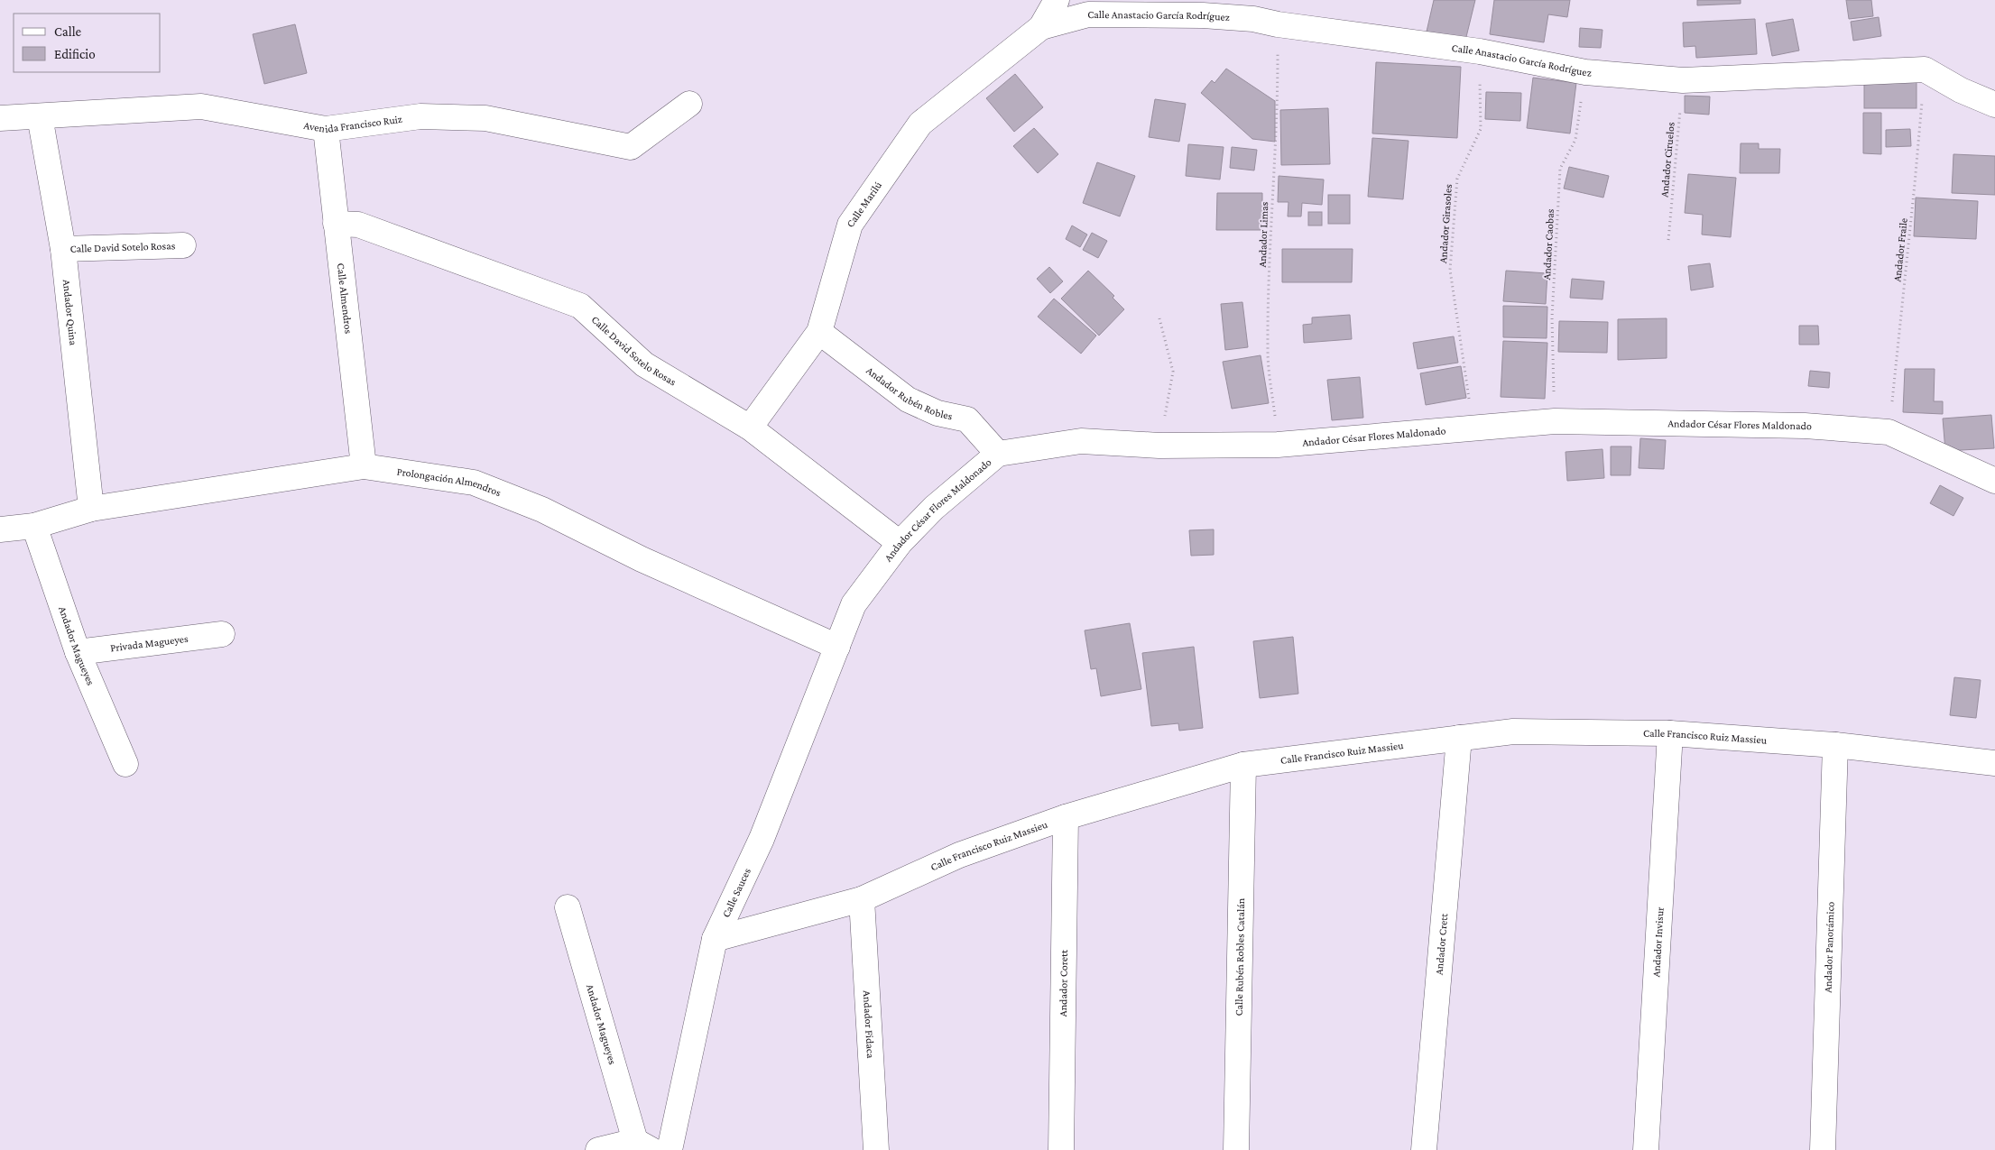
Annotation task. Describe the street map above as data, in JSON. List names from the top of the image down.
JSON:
{
  "streets": {
    "street": [
      "Calle Anastacio García Rodríguez",
      "Avenida Francisco Ruiz",
      "Calle Marilú",
      "Calle David Sotelo Rosas",
      "Calle Almendros",
      "Andador Quina",
      "Andador Rubén Robles",
      "Andador César Flores Maldonado",
      "Prolongación Almendros",
      "Privada Magueyes",
      "Andador Magueyes",
      "Calle Francisco Ruiz Massieu",
      "Calle Sauces",
      "Andador Invisur",
      "Andador Crett",
      "Andador Panorámico",
      "Calle Rubén Robles Catalán",
      "Andador Corett",
      "Andador Fidaca"
    ],
    "path": [
      "Andador Ciruelos",
      "Andador Girasoles",
      "Andador Limas",
      "Andador Caobas",
      "Andador Fraile"
    ]
  },
  "crossings": [
    ["Calle Anastacio García Rodríguez", "Andador Ciruelos"],
    ["Calle Anastacio García Rodríguez", "Calle Marilú"],
    ["Calle Anastacio García Rodríguez", "Andador Girasoles"],
    ["Calle Anastacio García Rodríguez", "Andador Limas"],
    ["Calle Anastacio García Rodríguez", "Andador Caobas"],
    ["Calle Anastacio García Rodríguez", "Andador Fraile"],
    ["Avenida Francisco Ruiz", "Calle Almendros"],
    ["Avenida Francisco Ruiz", "Andador Quina"],
    ["Calle Marilú", "Calle David Sotelo Rosas"],
    ["Calle Marilú", "Andador Rubén Robles"],
    ["Andador Girasoles", "Andador César Flores Maldonado"],
    ["Andador Limas", "Andador César Flores Maldonado"],
    ["Andador Caobas", "Andador César Flores Maldonado"],
    ["Calle David Sotelo Rosas", "Calle Almendros"],
    ["Calle David Sotelo Rosas", "Andador Quina"],
    ["Calle David Sotelo Rosas", "Andador César Flores Maldonado"],
    ["Andador Fraile", "Andador César Flores Maldonado"],
    ["Calle Almendros", "Prolongación Almendros"],
    ["Andador Quina", "Prolongación Almendros"],
    ["Andador Rubén Robles", "Andador César Flores Maldonado"],
    ["Andador César Flores Maldonado", "Prolongación Almendros"],
    ["Andador César Flores Maldonado", "Calle Sauces"],
    ["Prolongación Almendros", "Andador Magueyes"],
    ["Prolongación Almendros", "Calle Sauces"],
    ["Privada Magueyes", "Andador Magueyes"],
    ["Calle Francisco Ruiz Massieu", "Calle Sauces"],
    ["Calle Francisco Ruiz Massieu", "Andador Invisur"],
    ["Calle Francisco Ruiz Massieu", "Andador Crett"],
    ["Calle Francisco Ruiz Massieu", "Andador Panorámico"],
    ["Calle Francisco Ruiz Massieu", "Calle Rubén Robles Catalán"],
    ["Calle Francisco Ruiz Massieu", "Andador Corett"],
    ["Calle Francisco Ruiz Massieu", "Andador Fidaca"]
  ],
  "legend": ["Calle", "Edificio"]
}
